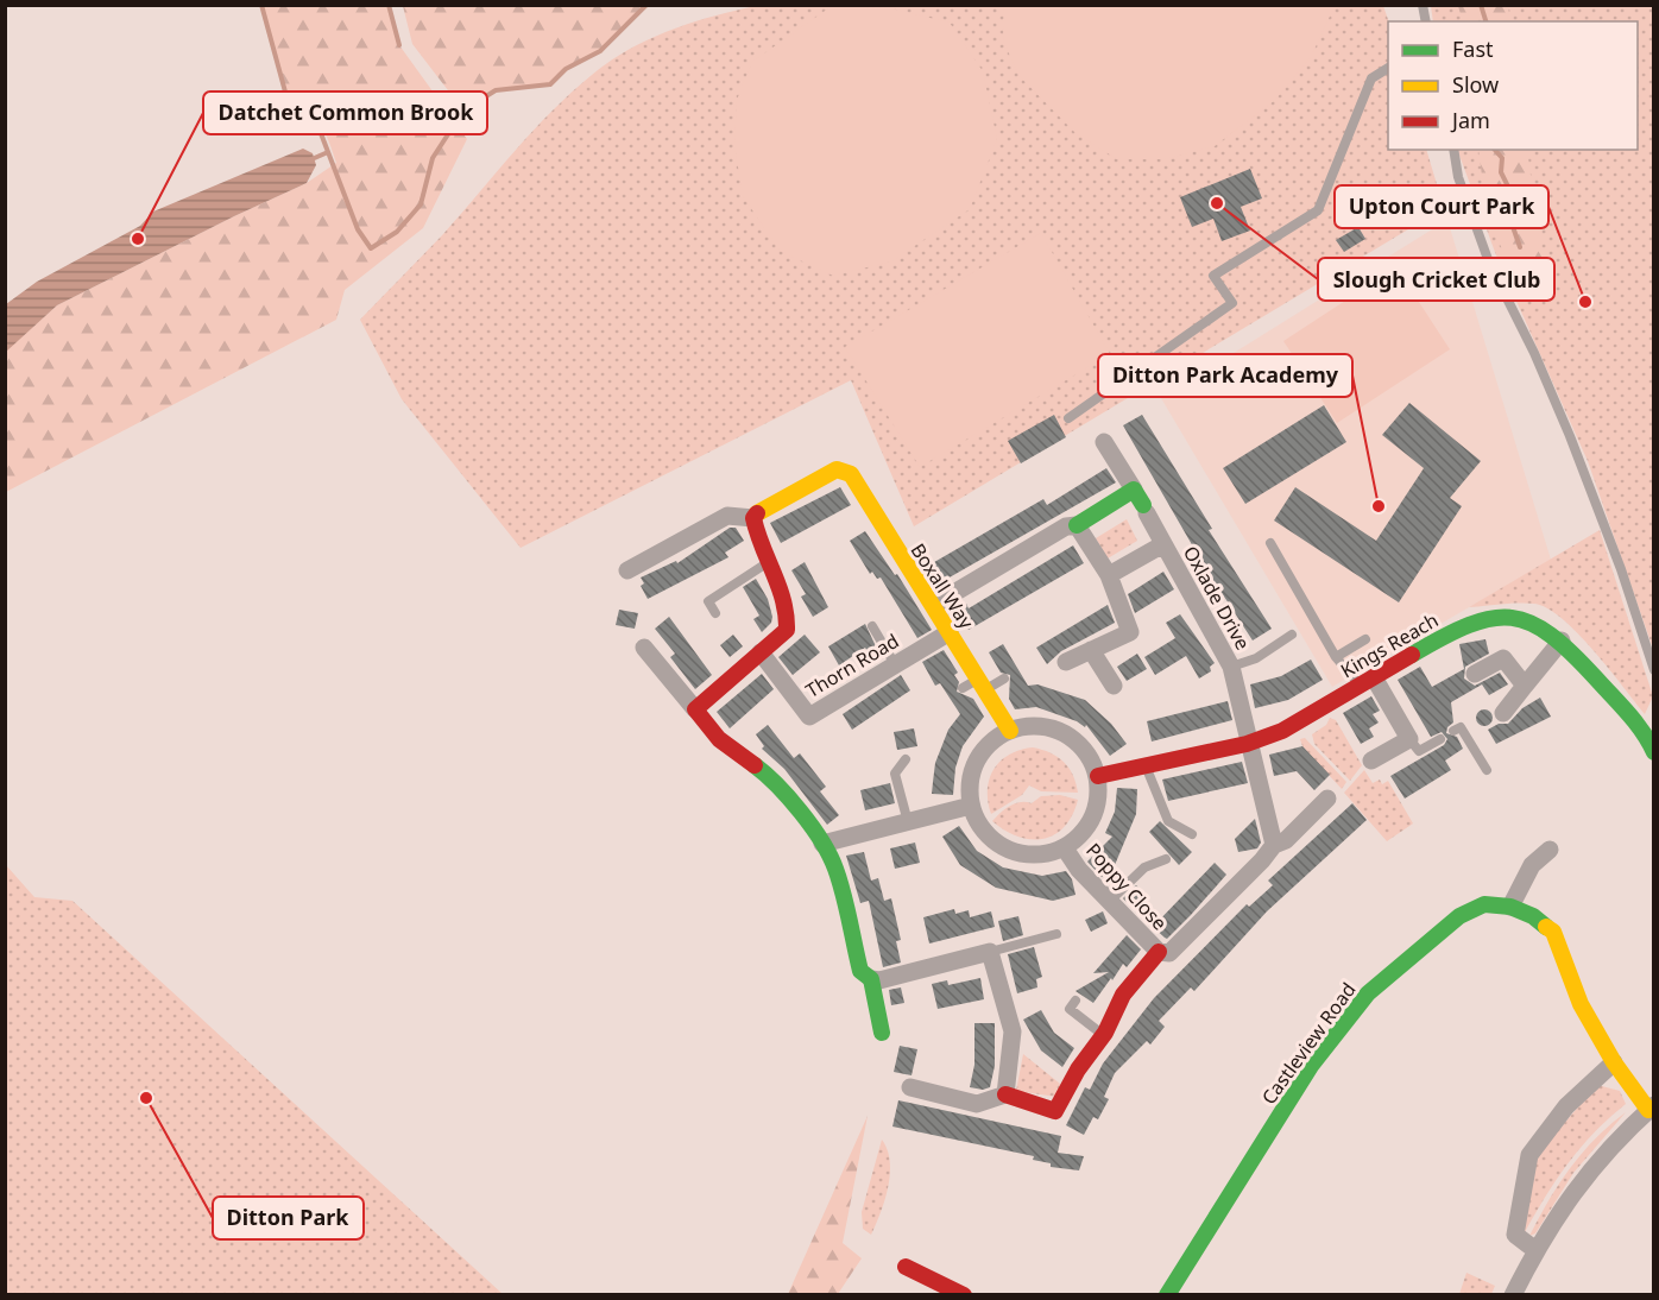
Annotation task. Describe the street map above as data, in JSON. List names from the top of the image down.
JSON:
{
  "streets": {
    "street": [
      "Boxall Way",
      "Oxlade Drive",
      "Kings Reach",
      "Thorn Road",
      "Poppy Close",
      "Castleview Road"
    ]
  },
  "crossings": [
    ["Boxall Way", "Kings Reach"],
    ["Boxall Way", "Thorn Road"],
    ["Boxall Way", "Poppy Close"],
    ["Oxlade Drive", "Kings Reach"],
    ["Kings Reach", "Poppy Close"]
  ],
  "places": [
    "Slough Cricket Club",
    "Datchet Common Brook",
    "Upton Court Park",
    "Ditton Park Academy",
    "Ditton Park"
  ],
  "legend": ["Fast", "Slow", "Jam"]
}
